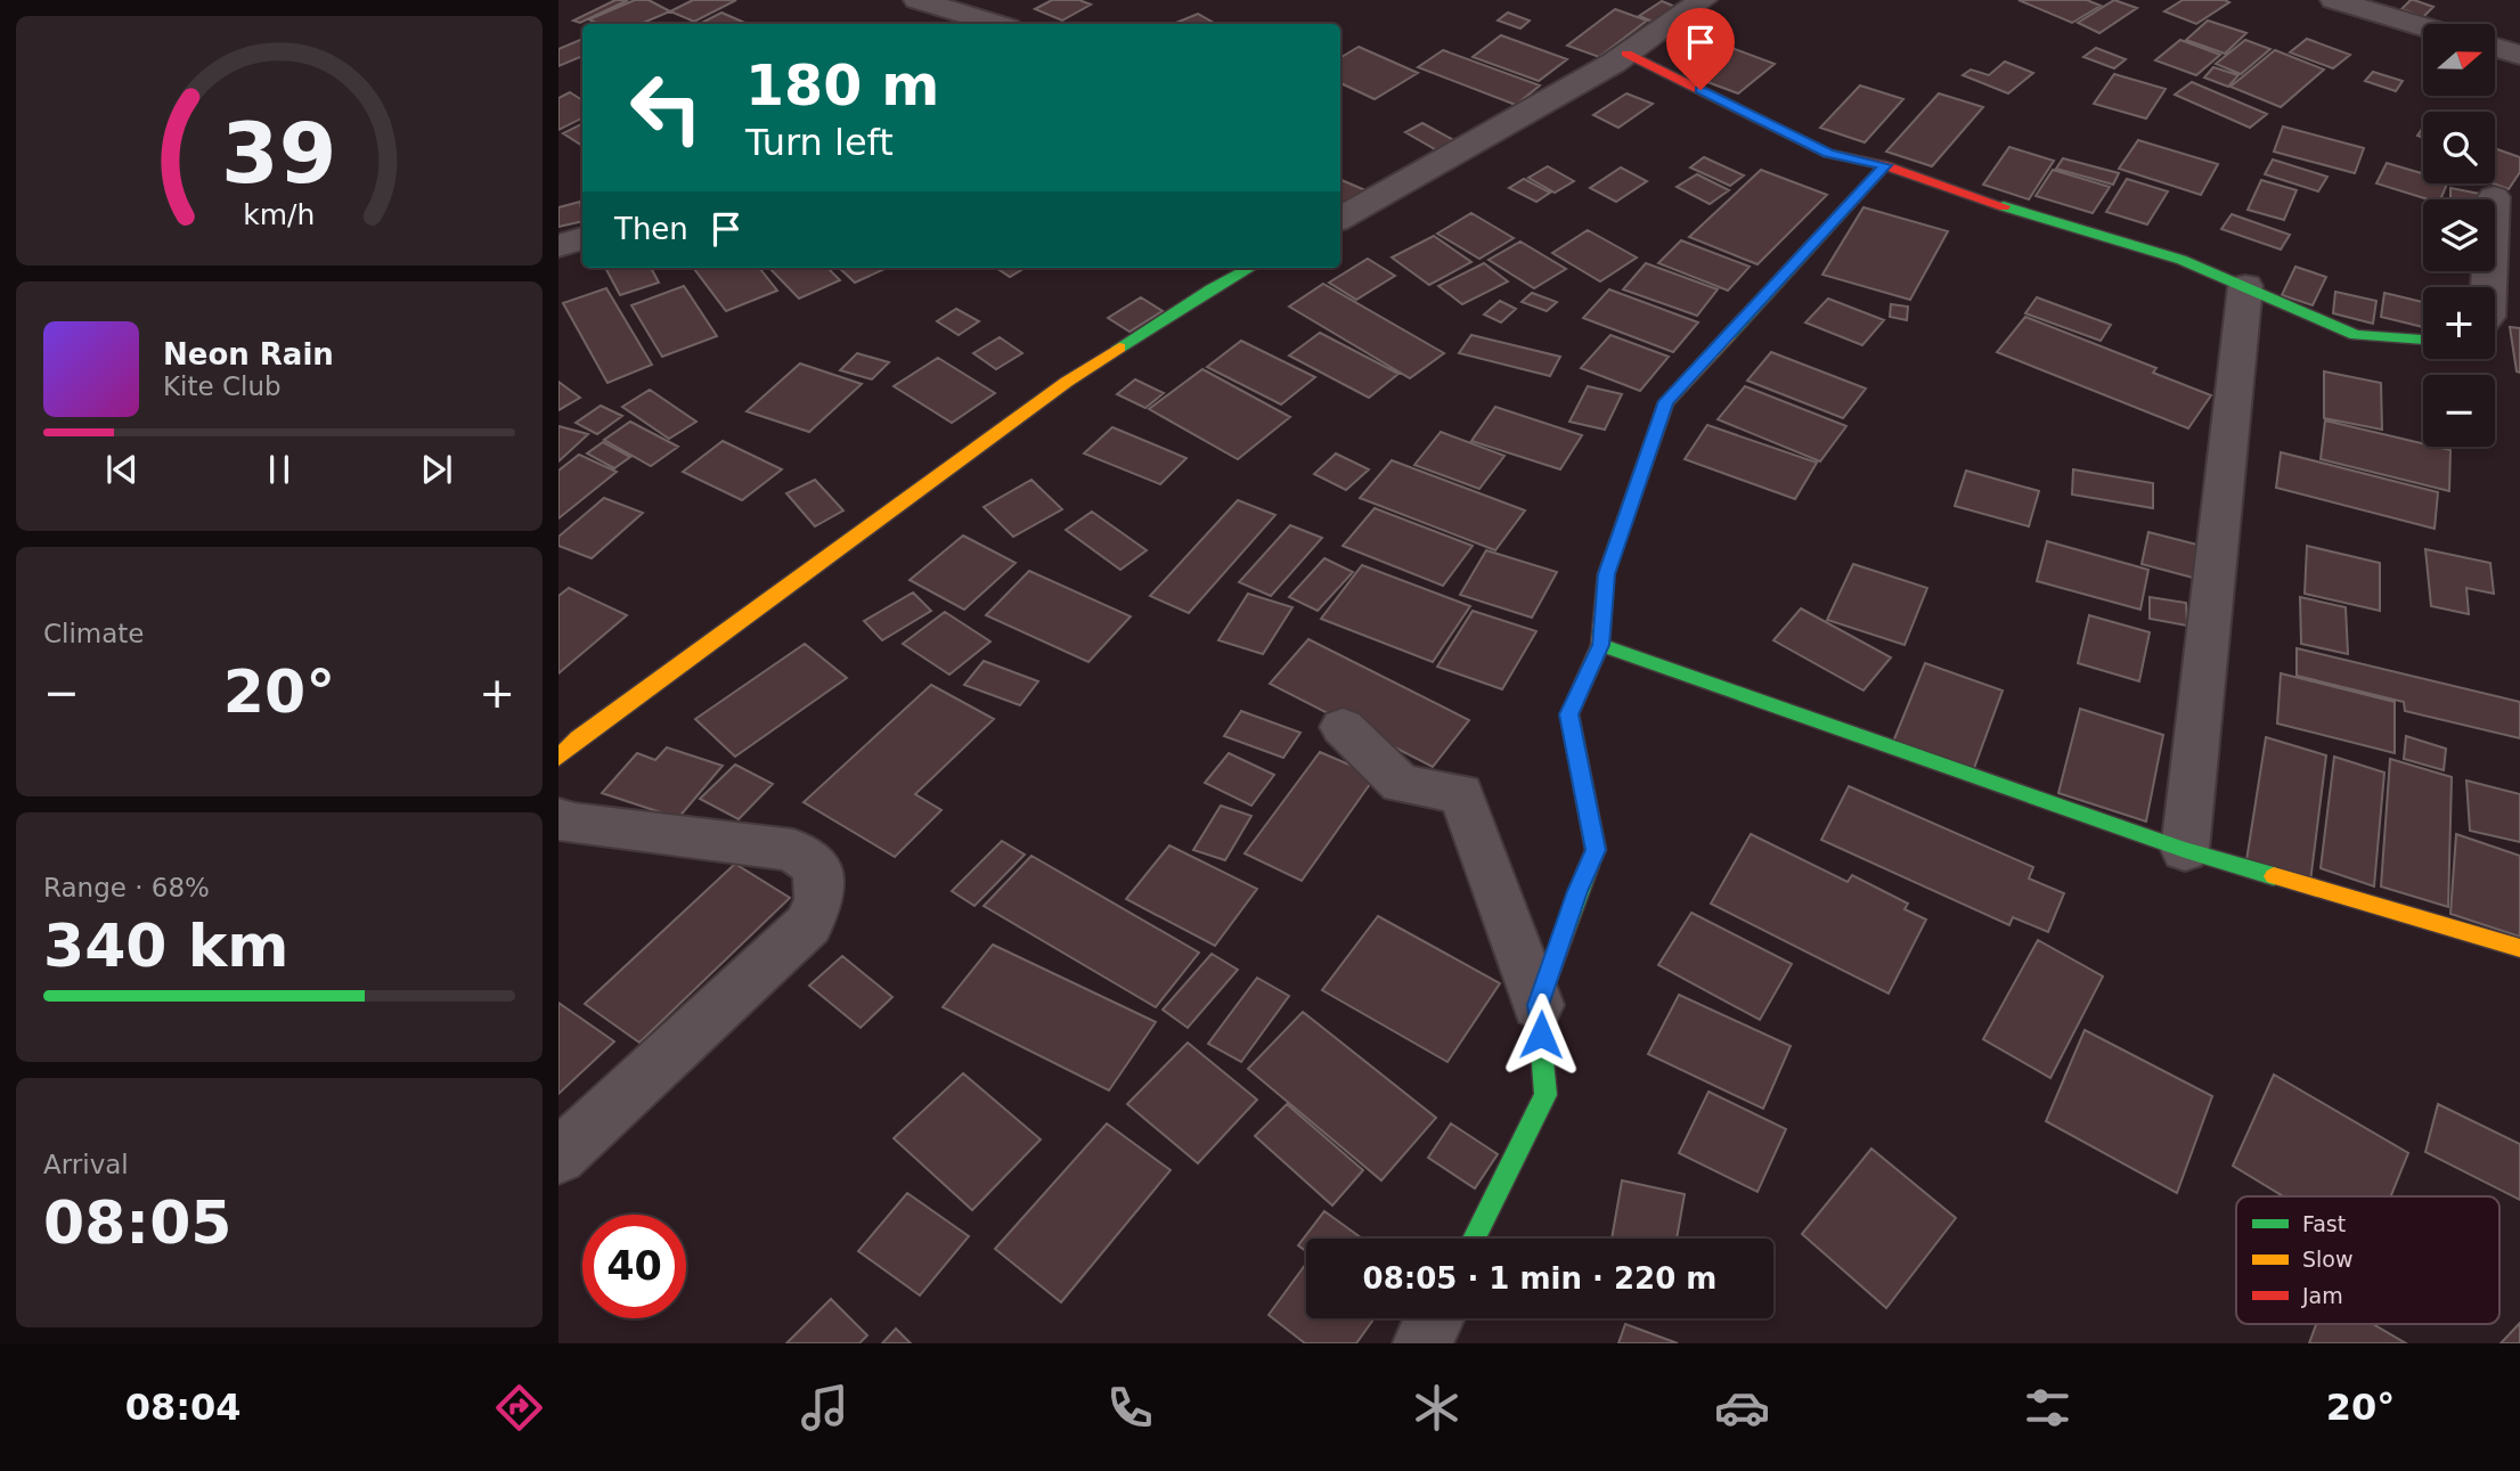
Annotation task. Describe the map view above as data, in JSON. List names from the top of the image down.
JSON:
{
  "legend": ["Fast", "Slow", "Jam"],
  "north": "right",
  "page": {
    "map_buttons": ["+", "−"],
    "turn": ["180 m", "Turn left"],
    "then": "Then",
    "song": ["Neon Rain", "Kite Club"],
    "tile": [
      "Climate",
      ["Range · 68%", "340 km"],
      ["Arrival", "08:05"]
    ],
    "heat": ["−", "20°", "+"],
    "limit": "40",
    "trip": "08:05 · 1 min · 220 m",
    "tabs": ["08:04", "20°"],
    "gauge": ["39", "km/h"]
  }
}
